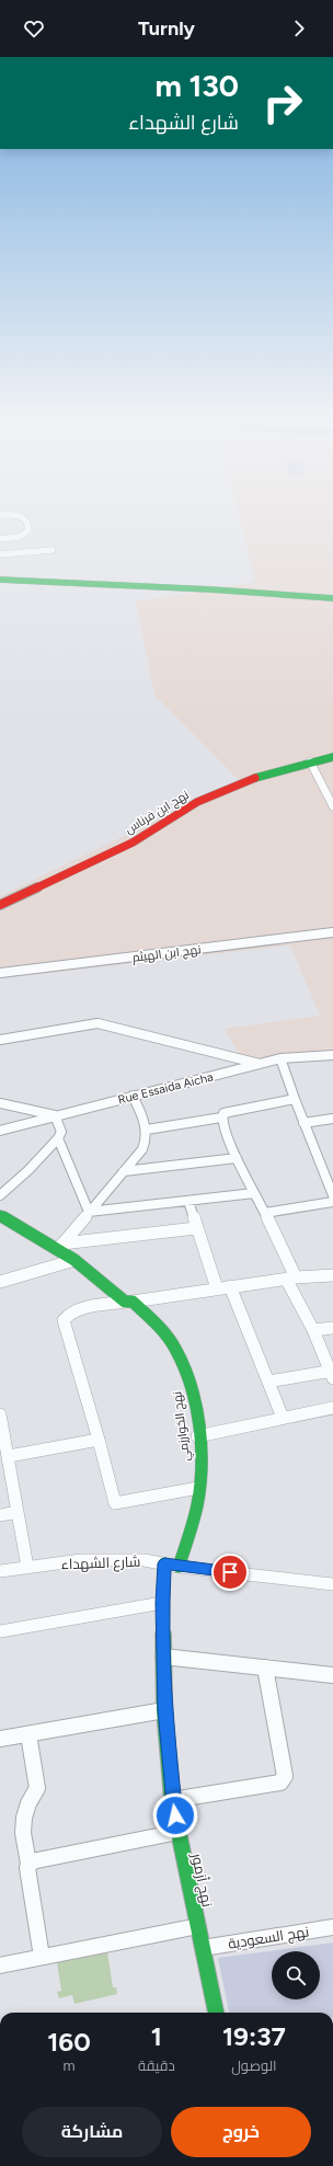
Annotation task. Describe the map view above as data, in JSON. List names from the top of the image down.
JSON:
{
  "streets": {
    "street": [
      "نهج ابن فرناس",
      "نهج ابن الهيثم",
      "Rue Essaida Aicha",
      "نهج الخوارزمي",
      "شارع الشهداء",
      "نهج أزمور",
      "نهج السعودية"
    ]
  },
  "crossings": [
    ["نهج الخوارزمي", "شارع الشهداء"],
    ["شارع الشهداء", "نهج أزمور"],
    ["نهج أزمور", "نهج السعودية"]
  ],
  "page": {
    "header": "Turnly",
    "turn": ["130 m", "شارع الشهداء"],
    "eta": [
      "19:37",
      "الوصول",
      "1",
      "دقيقة",
      "160",
      "m"
    ],
    "buttons": ["خروج", "مشاركة"]
  }
}
